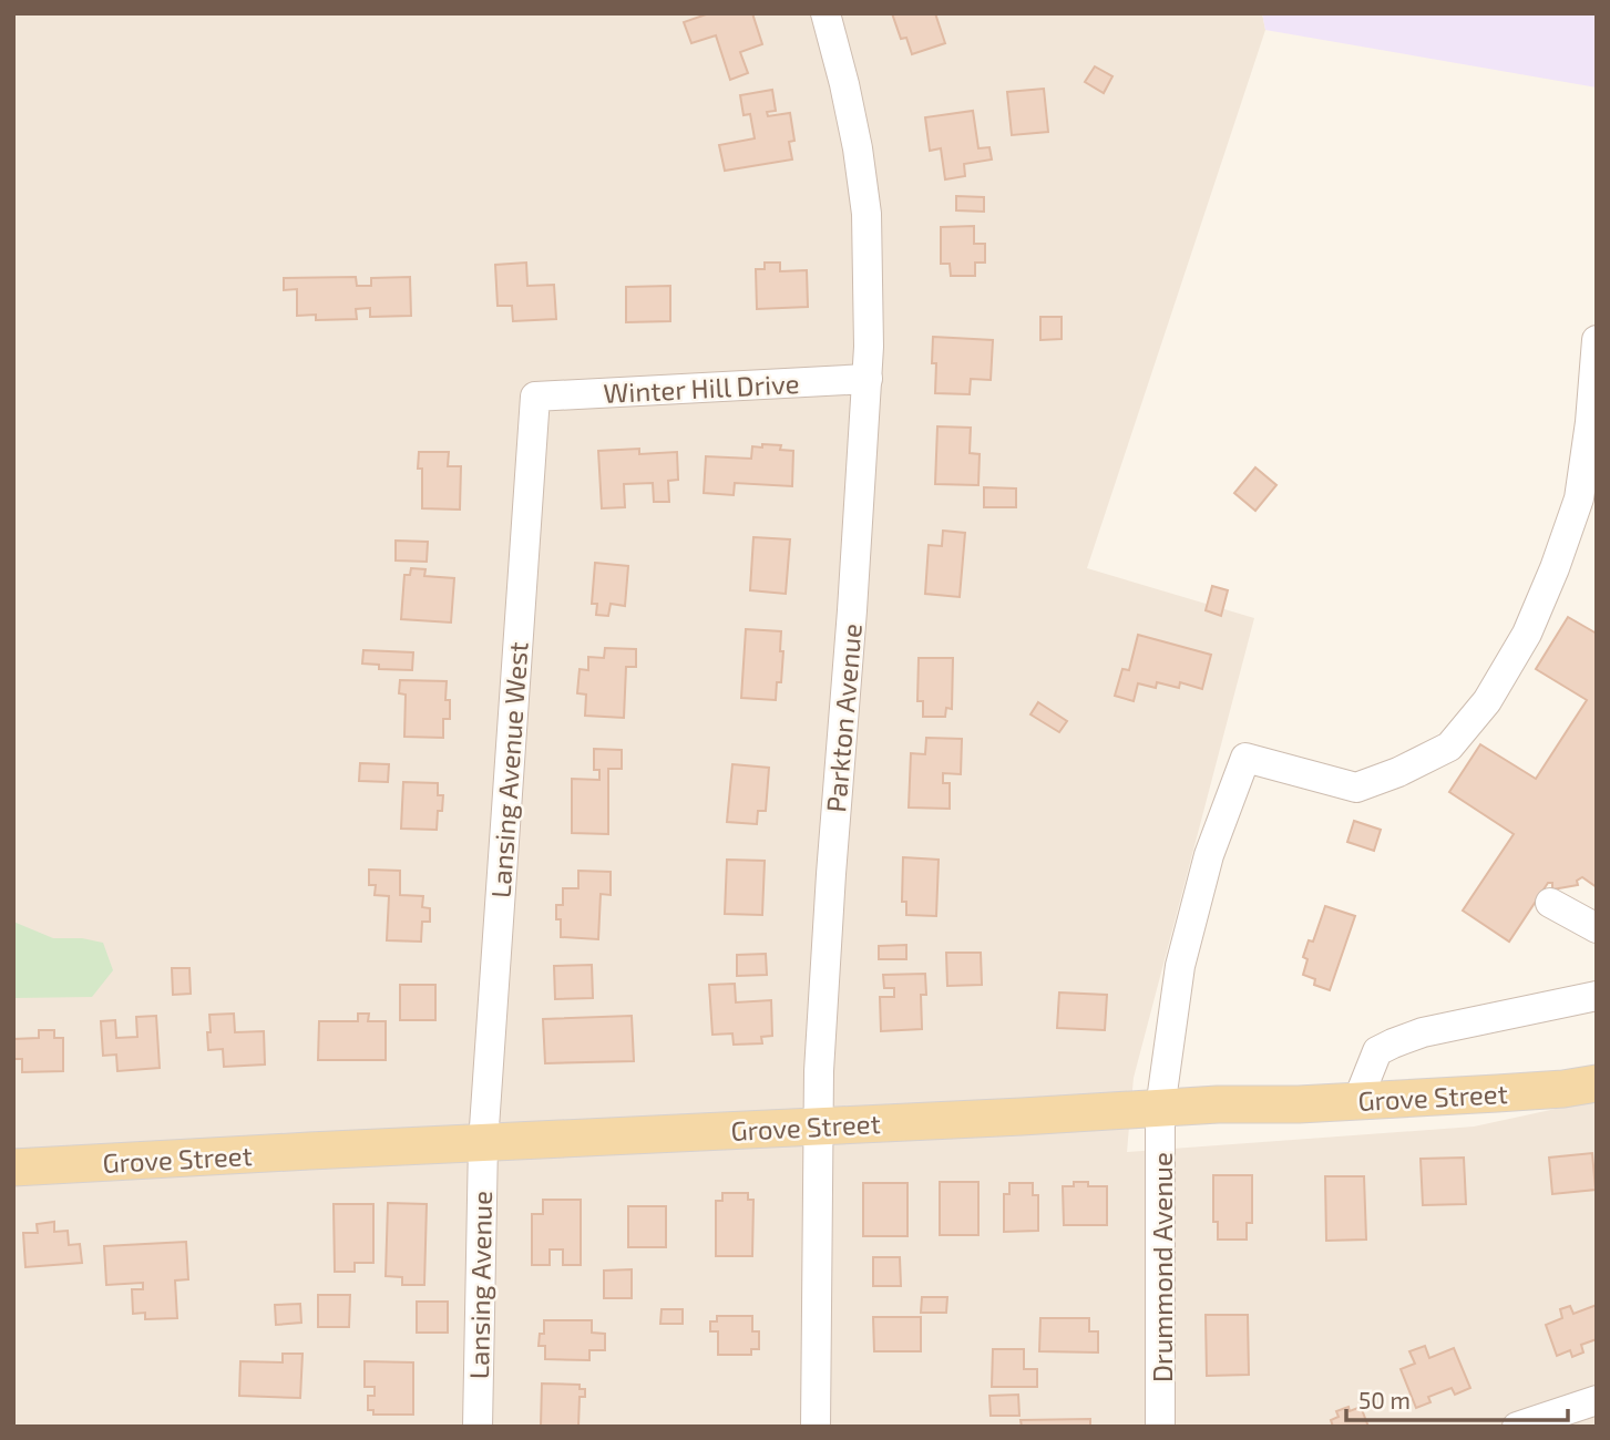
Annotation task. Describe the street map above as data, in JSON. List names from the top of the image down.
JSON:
{
  "streets": {
    "main road": ["Grove Street"],
    "street": [
      "Winter Hill Drive",
      "Parkton Avenue",
      "Lansing Avenue West",
      "Drummond Avenue",
      "Lansing Avenue"
    ]
  },
  "crossings": [
    ["Winter Hill Drive", "Parkton Avenue"],
    ["Winter Hill Drive", "Lansing Avenue West"],
    ["Parkton Avenue", "Grove Street"],
    ["Lansing Avenue West", "Grove Street"],
    ["Lansing Avenue West", "Lansing Avenue"],
    ["Grove Street", "Drummond Avenue"],
    ["Grove Street", "Lansing Avenue"]
  ],
  "scale_bar": "50 m"
}
